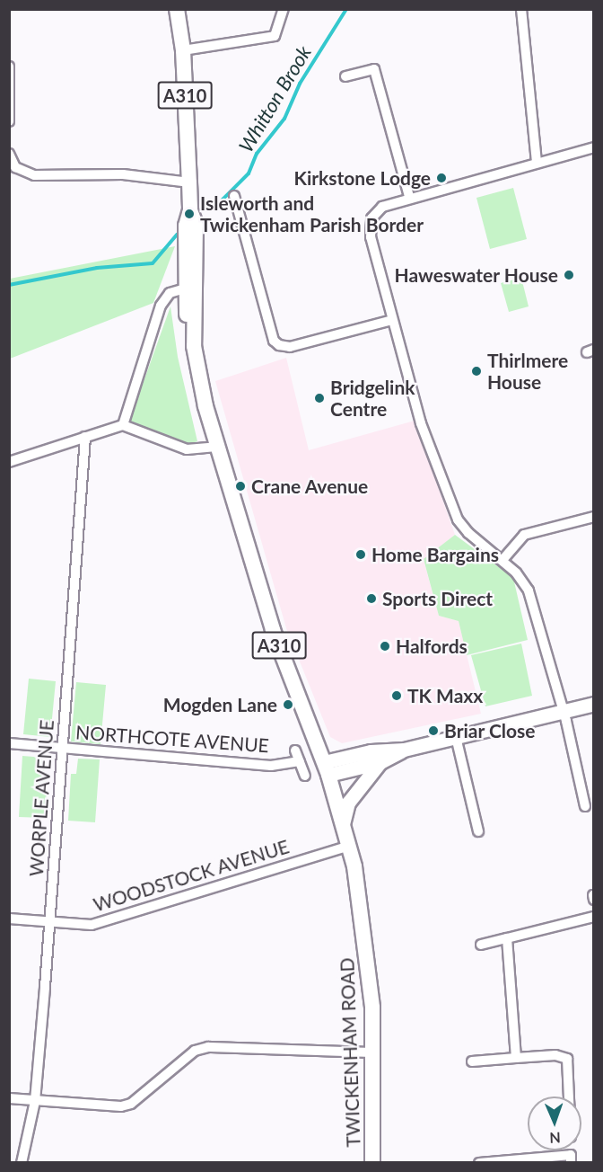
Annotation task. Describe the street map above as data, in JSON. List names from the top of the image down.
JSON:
{
  "streets": {
    "main road": ["A310", "TWICKENHAM ROAD"],
    "street": ["NORTHCOTE AVENUE", "WORPLE AVENUE", "WOODSTOCK AVENUE"]
  },
  "crossings": [
    ["A310", "TWICKENHAM ROAD"],
    ["NORTHCOTE AVENUE", "WORPLE AVENUE"],
    ["WORPLE AVENUE", "WOODSTOCK AVENUE"],
    ["WOODSTOCK AVENUE", "TWICKENHAM ROAD"]
  ],
  "water": ["Whitton Brook"],
  "places": [
    "Kirkstone Lodge",
    "Isleworth and Twickenham Parish Border",
    "Haweswater House",
    "Thirlmere House",
    "Bridgelink Centre",
    "Crane Avenue",
    "Home Bargains",
    "Sports Direct",
    "Halfords",
    "TK Maxx",
    "Mogden Lane",
    "Briar Close"
  ],
  "north": "bottom"
}
